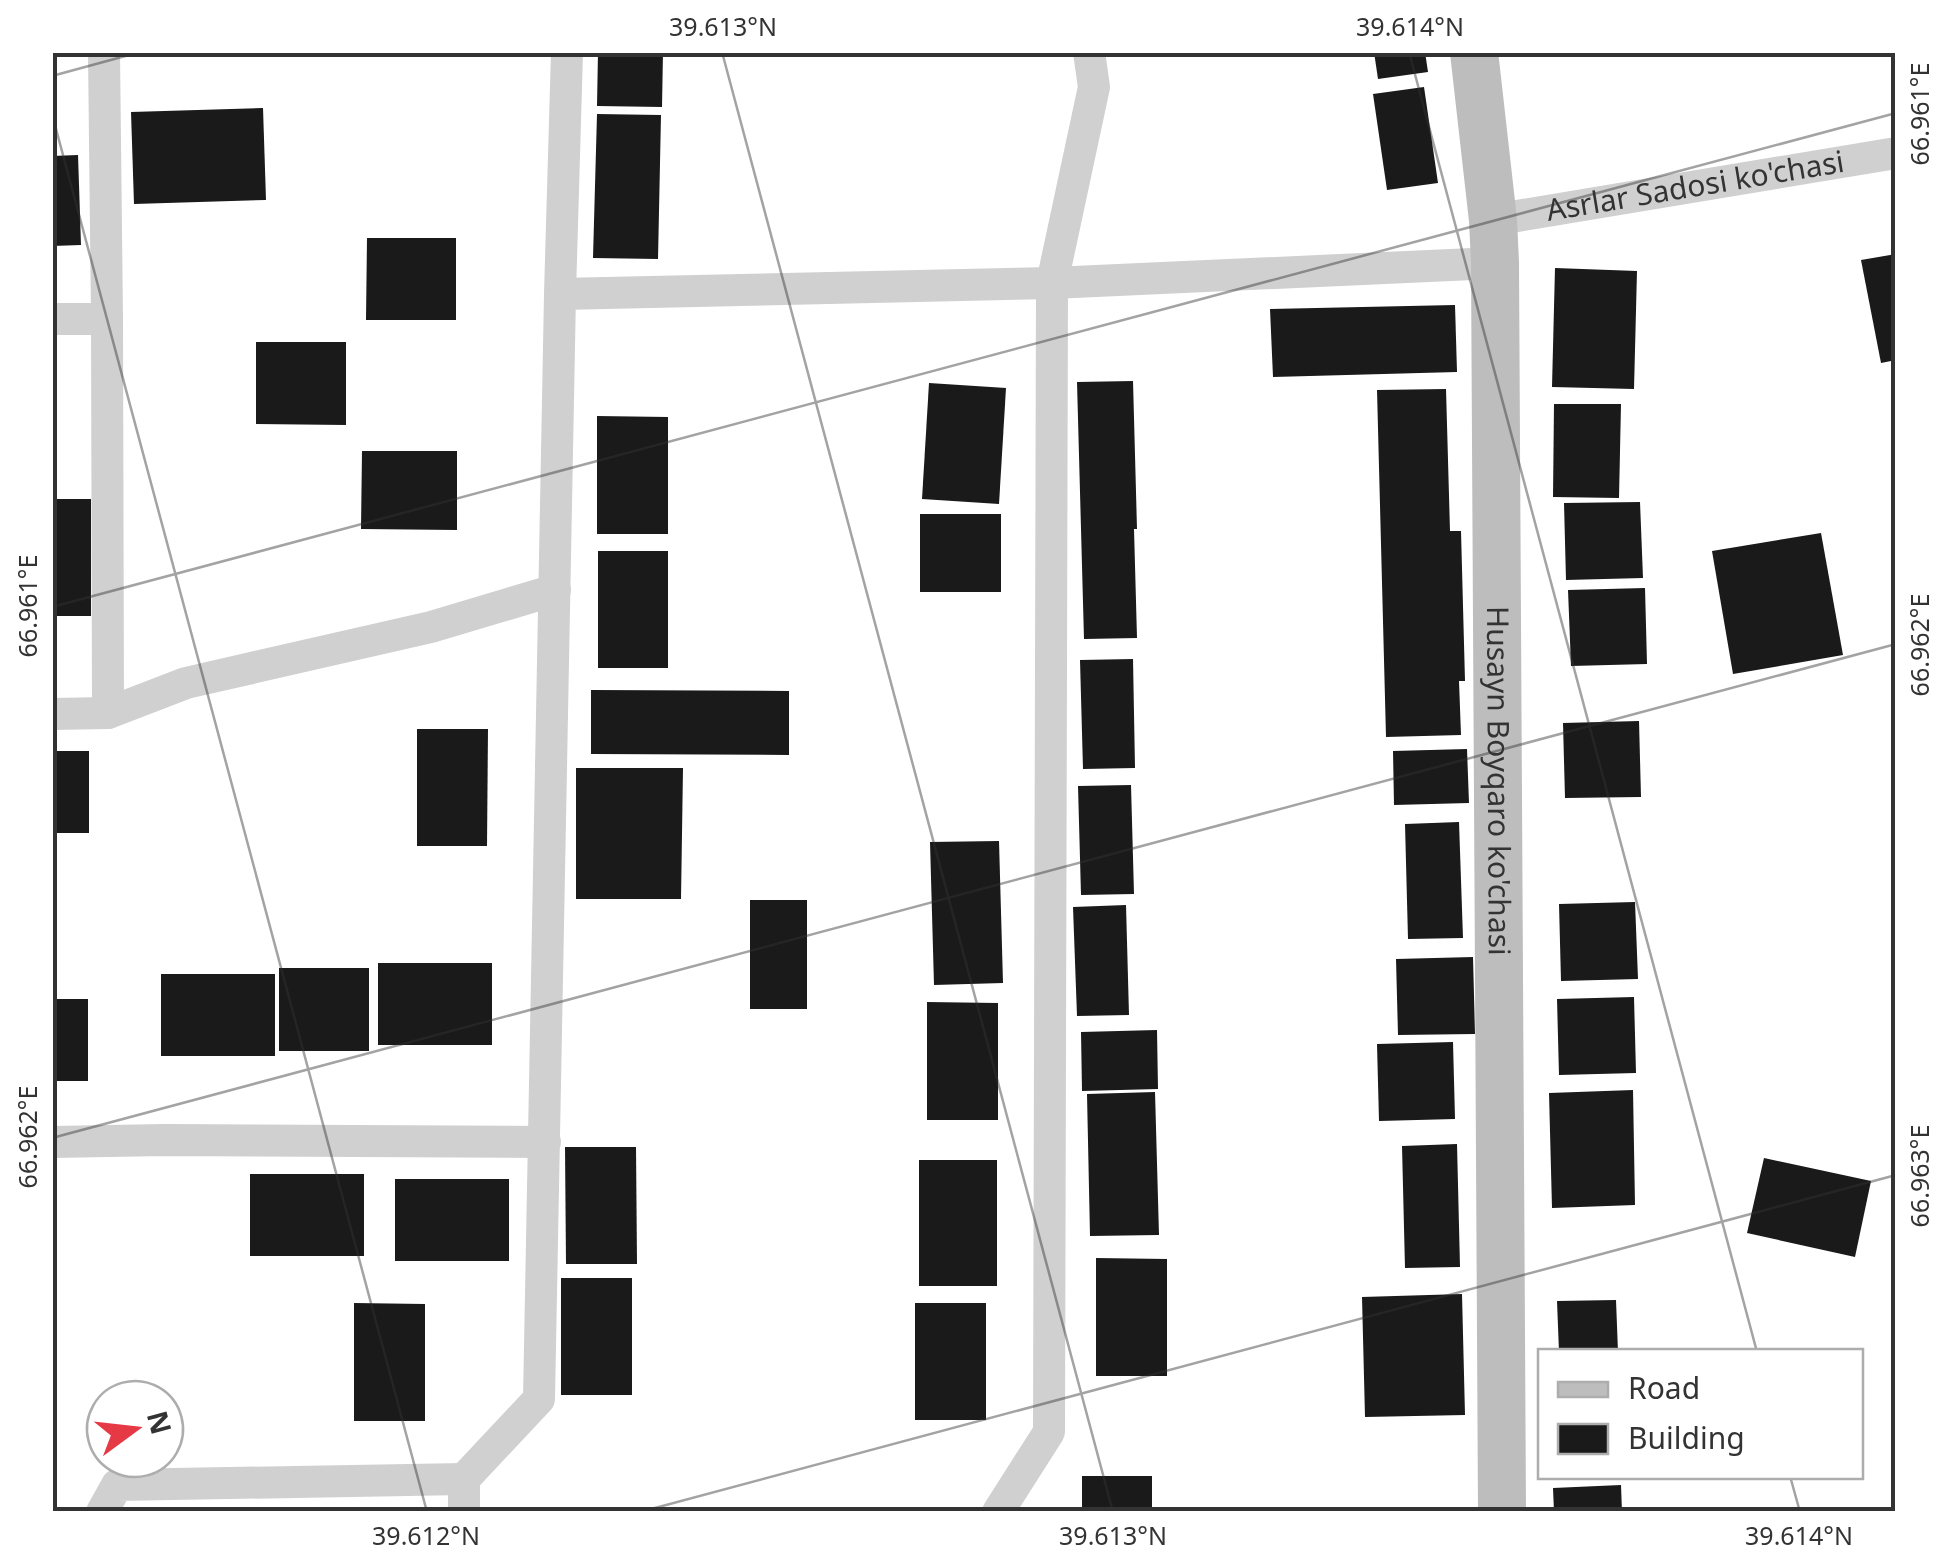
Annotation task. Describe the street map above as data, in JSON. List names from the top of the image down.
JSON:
{
  "streets": {
    "main road": ["Husayn Boyqaro ko'chasi"],
    "street": ["Asrlar Sadosi ko'chasi"]
  },
  "crossings": [
    ["Asrlar Sadosi ko'chasi", "Husayn Boyqaro ko'chasi"]
  ],
  "legend": ["Road", "Building"],
  "north": "right",
  "coordinates": [
    "39.613°N",
    "39.614°N",
    "66.961°E",
    "66.962°E",
    "66.963°E",
    "39.612°N"
  ]
}
